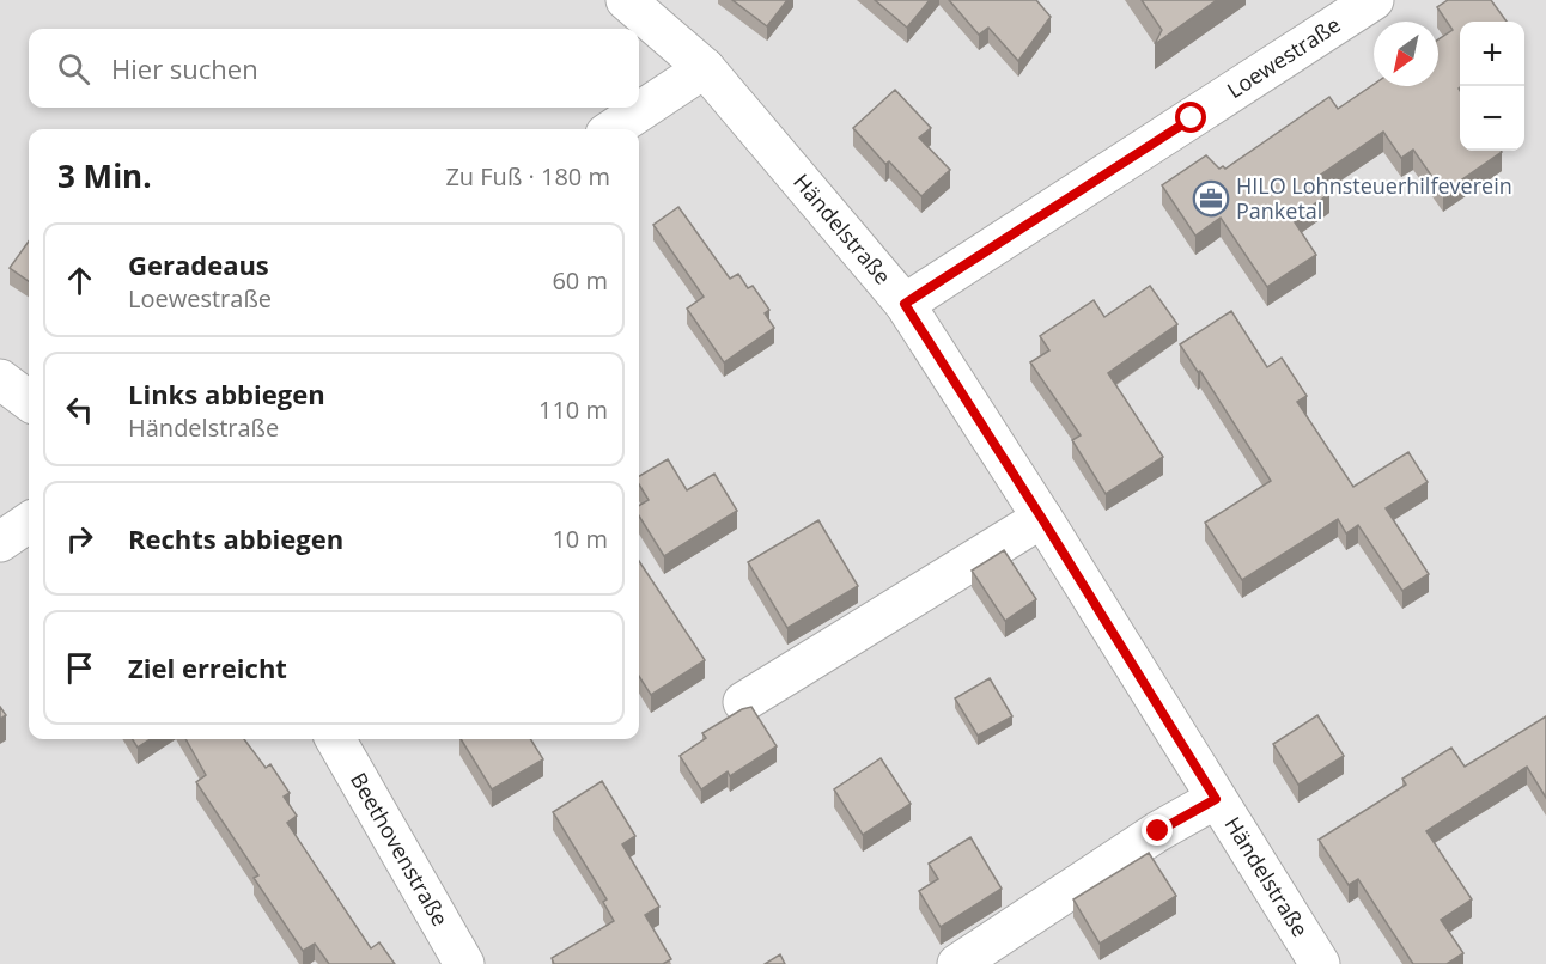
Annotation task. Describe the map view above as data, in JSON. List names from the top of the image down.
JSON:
{
  "streets": {
    "street": ["Loewestraße", "Händelstraße", "Beethovenstraße"]
  },
  "crossings": [
    ["Loewestraße", "Händelstraße"]
  ],
  "places": {
    "office": ["HILO Lohnsteuerhilfeverein Panketal"]
  },
  "north": "bottom left",
  "page": {
    "map_buttons": ["+", "−"],
    "search": "Hier suchen",
    "heading": ["3 Min.", "Zu Fuß · 180 m"],
    "list": [
      ["Geradeaus", "Loewestraße", "60 m"],
      ["Links abbiegen", "Händelstraße", "110 m"],
      ["Rechts abbiegen", "10 m"],
      "Ziel erreicht"
    ]
  }
}
